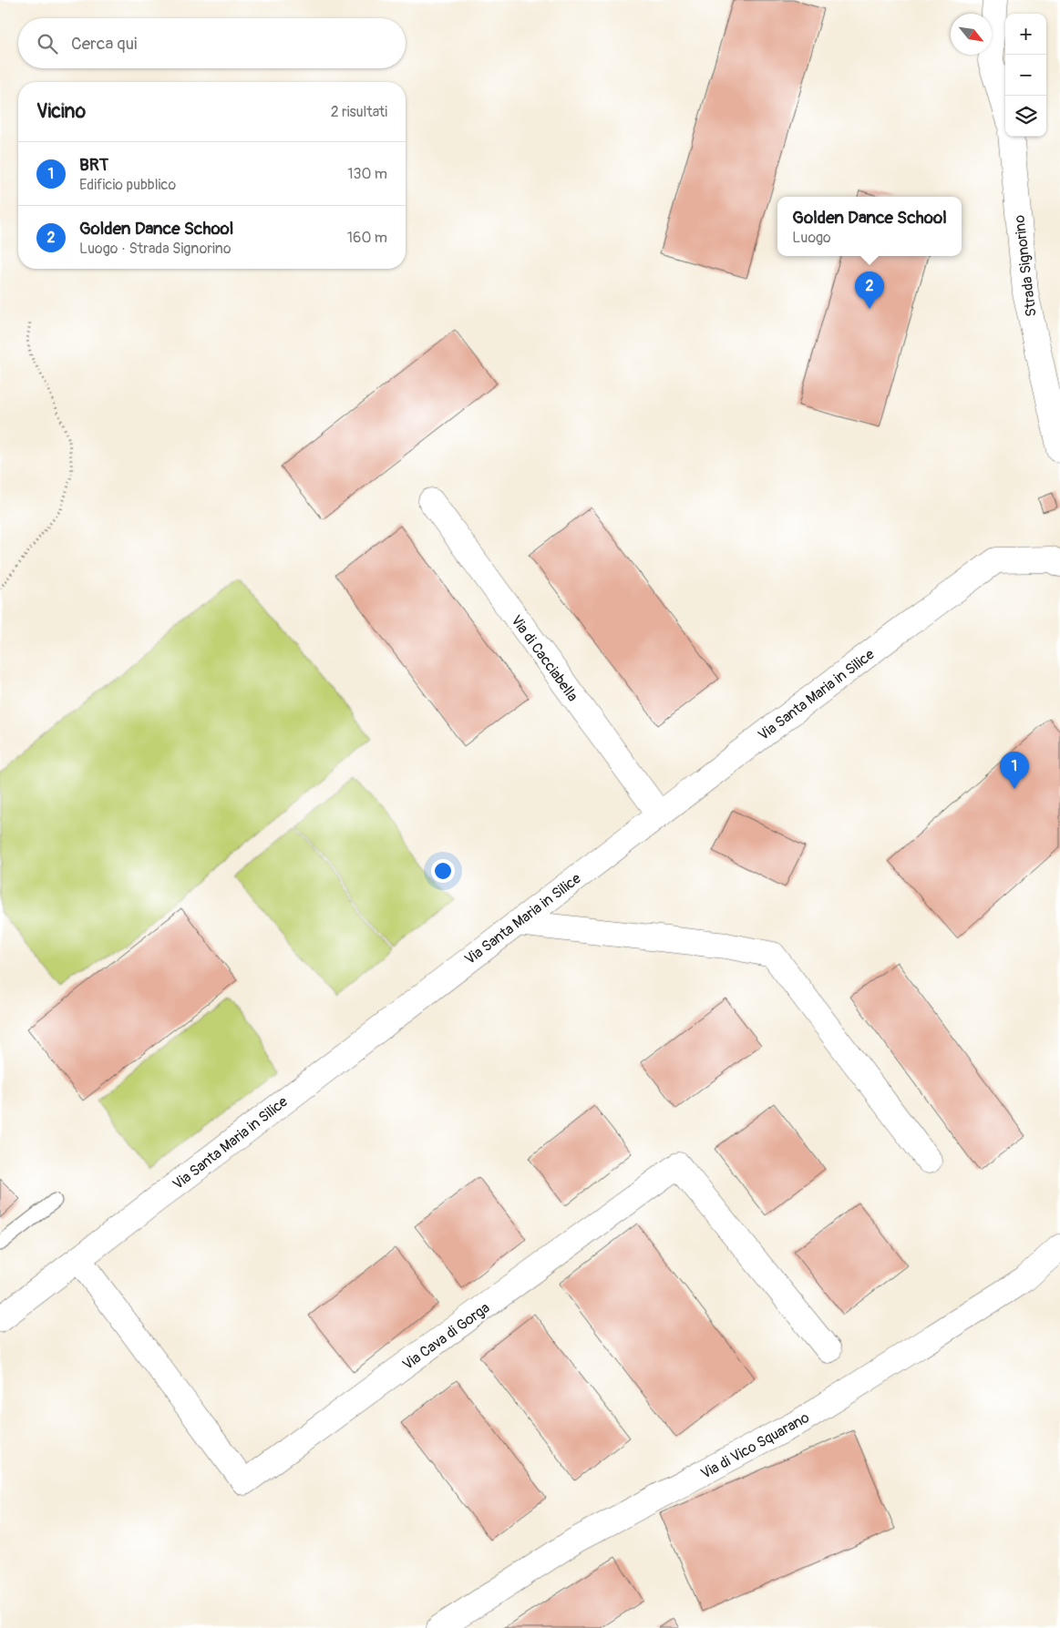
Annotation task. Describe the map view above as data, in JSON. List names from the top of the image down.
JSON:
{
  "streets": {
    "street": [
      "Strada Signorino",
      "Via di Cacciabella",
      "Via Santa Maria in Silice",
      "Via Cava di Gorga",
      "Via di Vico Squarano"
    ]
  },
  "crossings": [
    ["Via di Cacciabella", "Via Santa Maria in Silice"],
    ["Via Santa Maria in Silice", "Via Cava di Gorga"]
  ],
  "north": "bottom right",
  "page": {
    "map_buttons": ["+", "−"],
    "search": "Cerca qui",
    "heading": ["Vicino", "2 risultati"],
    "list": [
      {
        "mark": "1",
        "name": "BRT",
        "note": "Edificio pubblico",
        "value": "130 m"
      },
      {
        "mark": "2",
        "name": "Golden Dance School",
        "note": "Luogo · Strada Signorino",
        "value": "160 m"
      }
    ],
    "popup": ["Golden Dance School", "Luogo"],
    "pins": ["2", "1"]
  }
}
